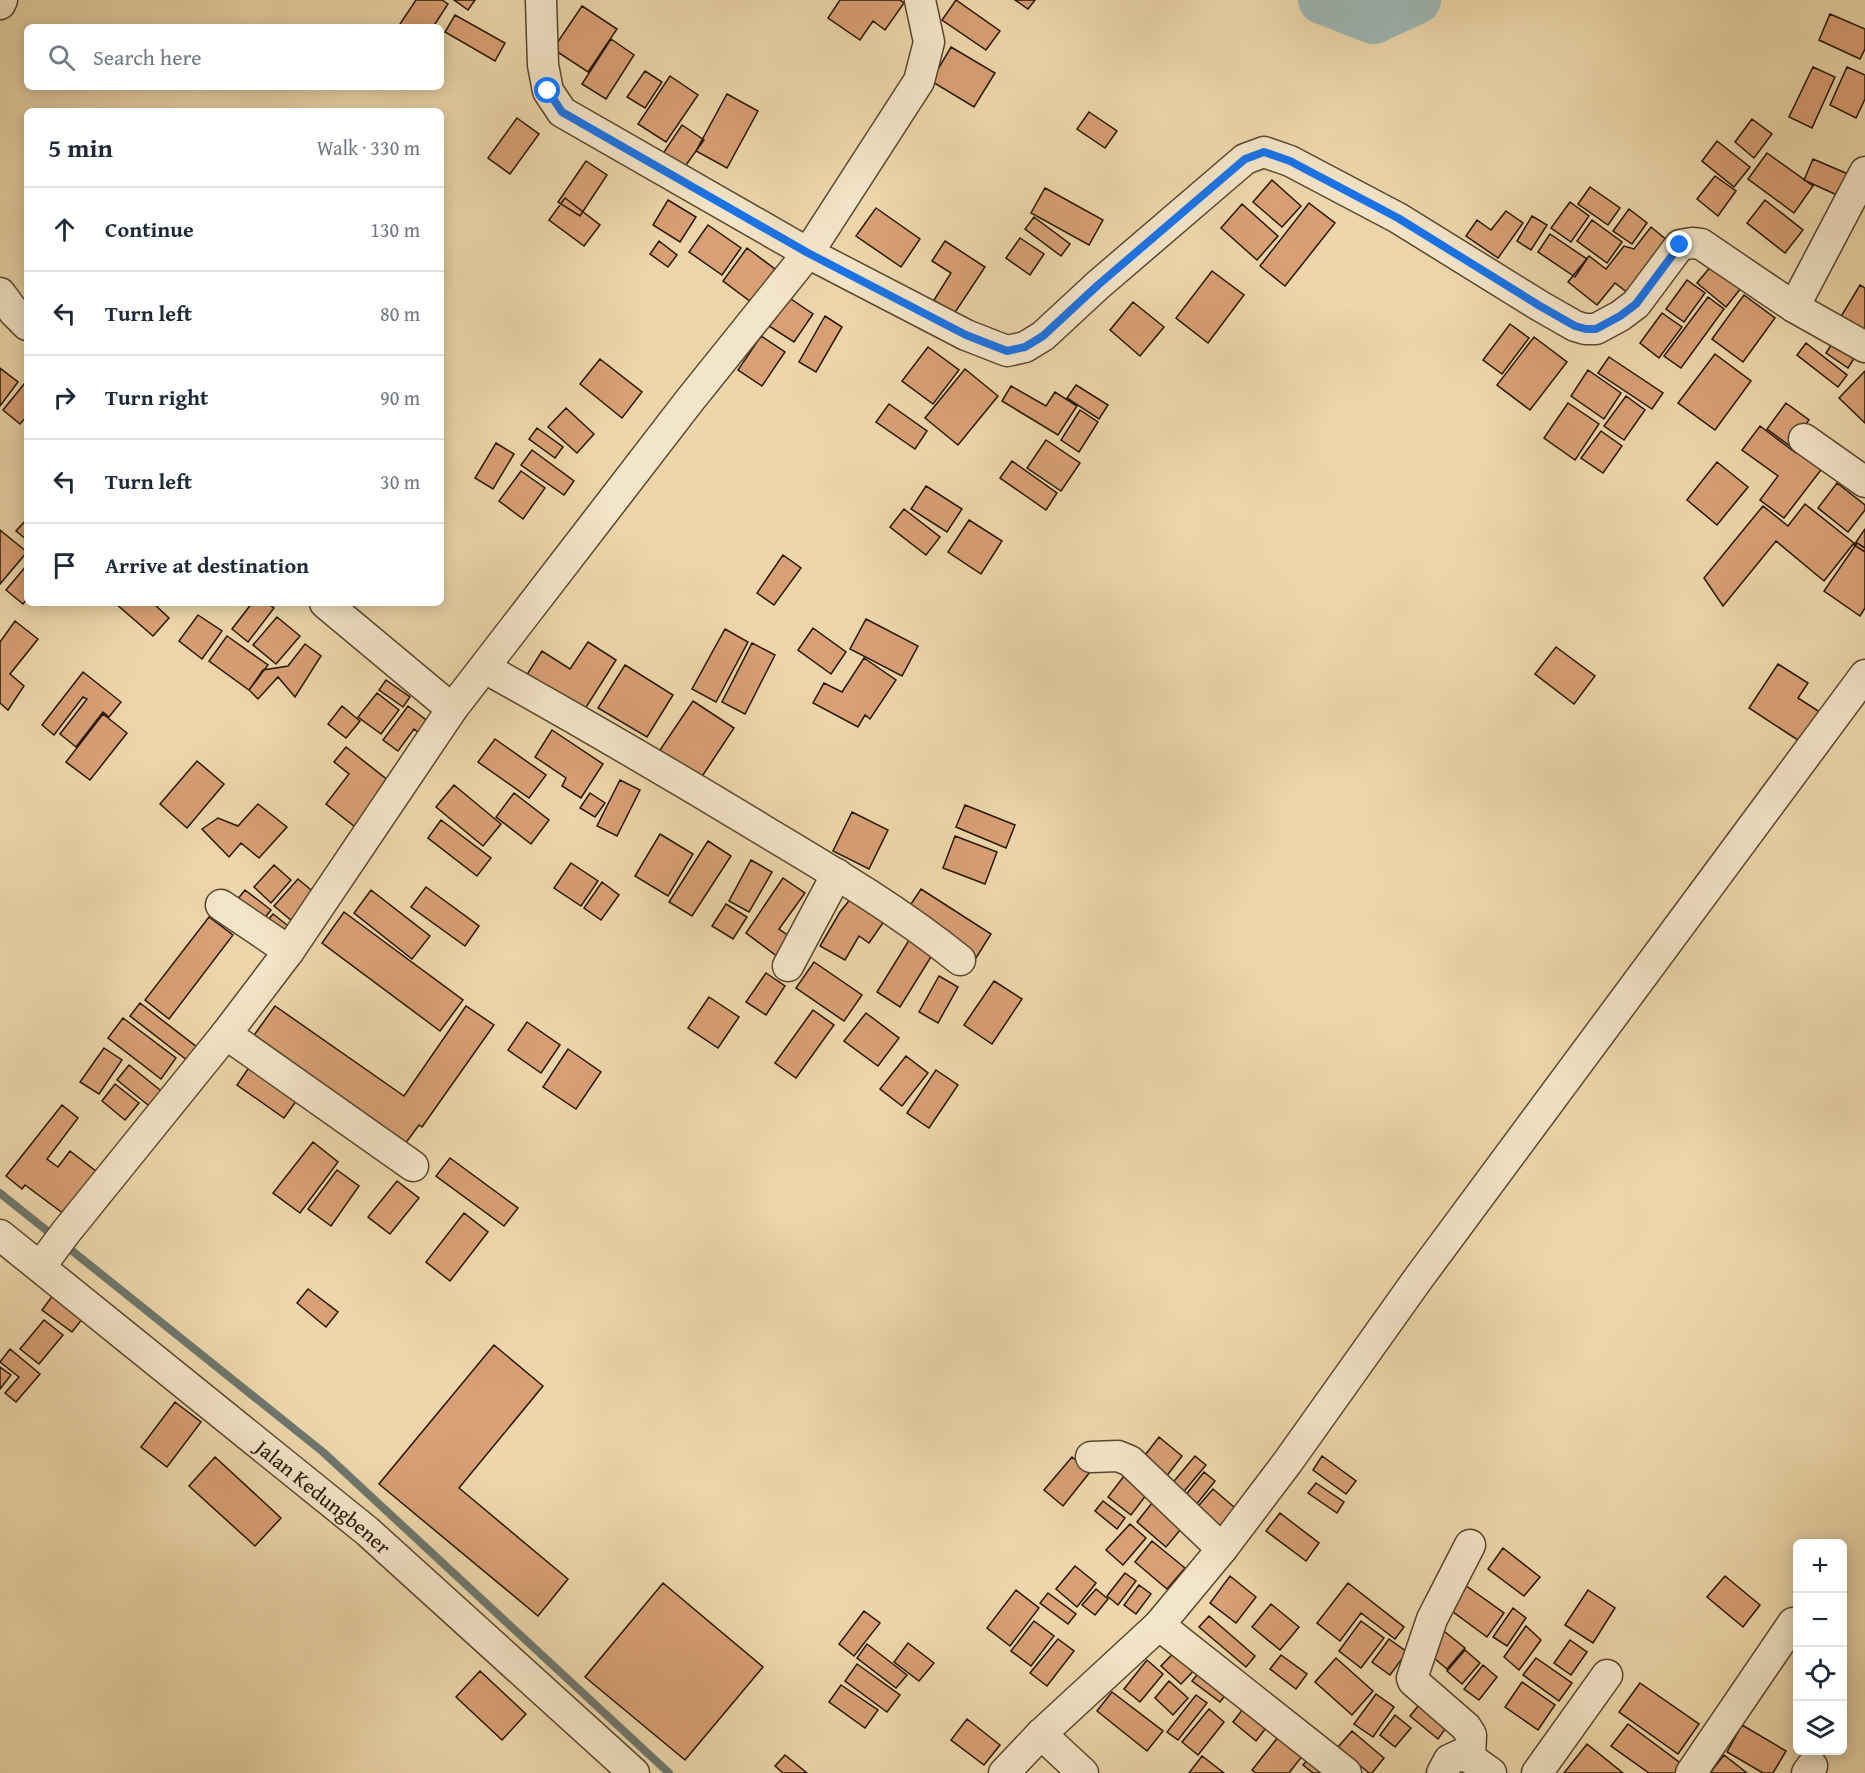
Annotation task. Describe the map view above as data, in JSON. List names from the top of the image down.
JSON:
{
  "streets": {
    "street": ["Jalan Kedungbener"]
  },
  "page": {
    "search": "Search here",
    "heading": ["5 min", "Walk · 330 m"],
    "list": [
      ["Continue", "130 m"],
      ["Turn left", "80 m"],
      ["Turn right", "90 m"],
      ["Turn left", "30 m"],
      "Arrive at destination"
    ],
    "map_buttons": ["+", "−"]
  }
}
